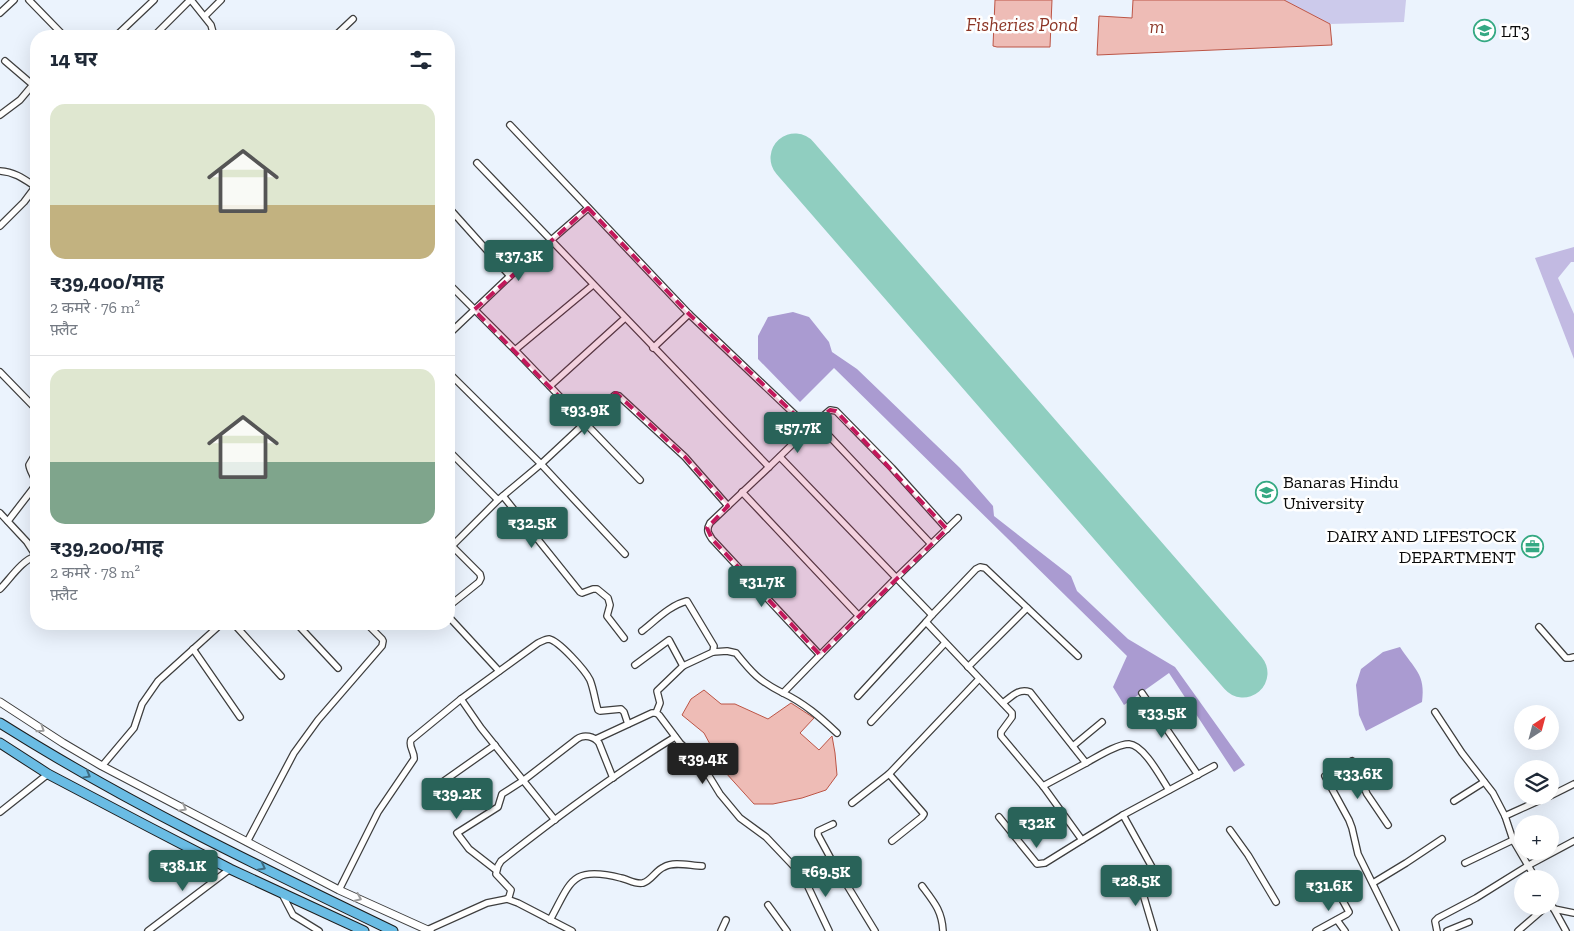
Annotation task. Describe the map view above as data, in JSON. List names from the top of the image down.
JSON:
{
  "water": ["Fisheries Pond", "m"],
  "places": {
    "school or university": ["LT3", "Banaras Hindu University"],
    "office": ["DAIRY AND LIFESTOCK DEPARTMENT"]
  },
  "north": "top right",
  "page": {
    "heading": "14 घर",
    "list": [
      {
        "name": "₹39,400/माह",
        "note": "2 कमरे · 76 m² · फ़्लैट"
      },
      {
        "name": "₹39,200/माह",
        "note": "2 कमरे · 78 m² · फ़्लैट"
      }
    ],
    "price": [
      "₹37.3K",
      "₹93.9K",
      "₹57.7K",
      "₹32.5K",
      "₹31.7K",
      "₹33.5K",
      "₹39.4K",
      "₹33.6K",
      "₹39.2K",
      "₹32K",
      "₹38.1K",
      "₹69.5K",
      "₹28.5K",
      "₹31.6K"
    ],
    "map_buttons": ["+", "−"]
  }
}
